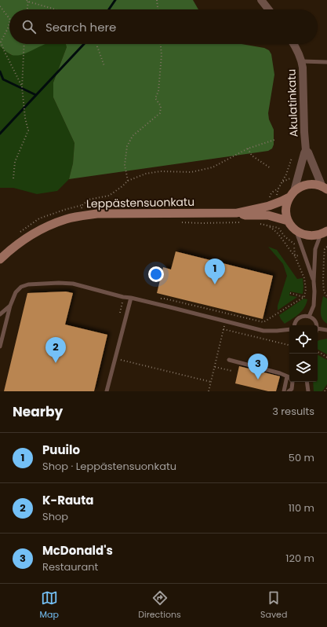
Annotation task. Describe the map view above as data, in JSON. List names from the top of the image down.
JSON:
{
  "streets": {
    "main road": ["Leppästensuonkatu"],
    "street": ["Akulatinkatu"]
  },
  "crossings": [
    ["Akulatinkatu", "Leppästensuonkatu"]
  ],
  "page": {
    "search": "Search here",
    "pins": ["1", "2", "3"],
    "heading": ["Nearby", "3 results"],
    "list": [
      {
        "mark": "1",
        "name": "Puuilo",
        "note": "Shop · Leppästensuonkatu",
        "value": "50 m"
      },
      {
        "mark": "2",
        "name": "K-Rauta",
        "note": "Shop",
        "value": "110 m"
      },
      {
        "mark": "3",
        "name": "McDonald's",
        "note": "Restaurant",
        "value": "120 m"
      }
    ],
    "nav": ["Map", "Directions", "Saved"]
  }
}
